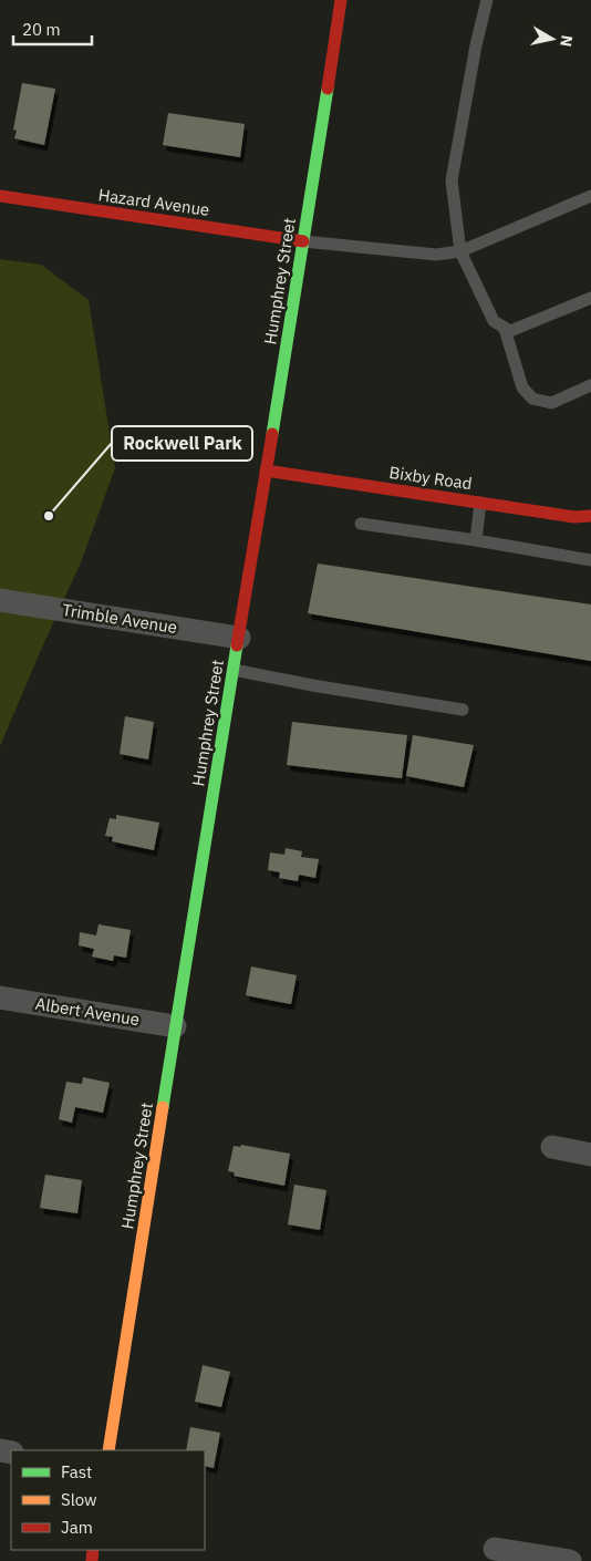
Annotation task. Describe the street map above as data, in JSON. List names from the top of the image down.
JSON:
{
  "streets": {
    "street": [
      "Hazard Avenue",
      "Humphrey Street",
      "Bixby Road",
      "Trimble Avenue",
      "Albert Avenue"
    ]
  },
  "crossings": [
    ["Hazard Avenue", "Humphrey Street"],
    ["Humphrey Street", "Bixby Road"],
    ["Humphrey Street", "Trimble Avenue"],
    ["Humphrey Street", "Albert Avenue"]
  ],
  "places": ["Rockwell Park"],
  "legend": ["Fast", "Slow", "Jam"],
  "scale_bar": "20 m",
  "north": "right"
}
